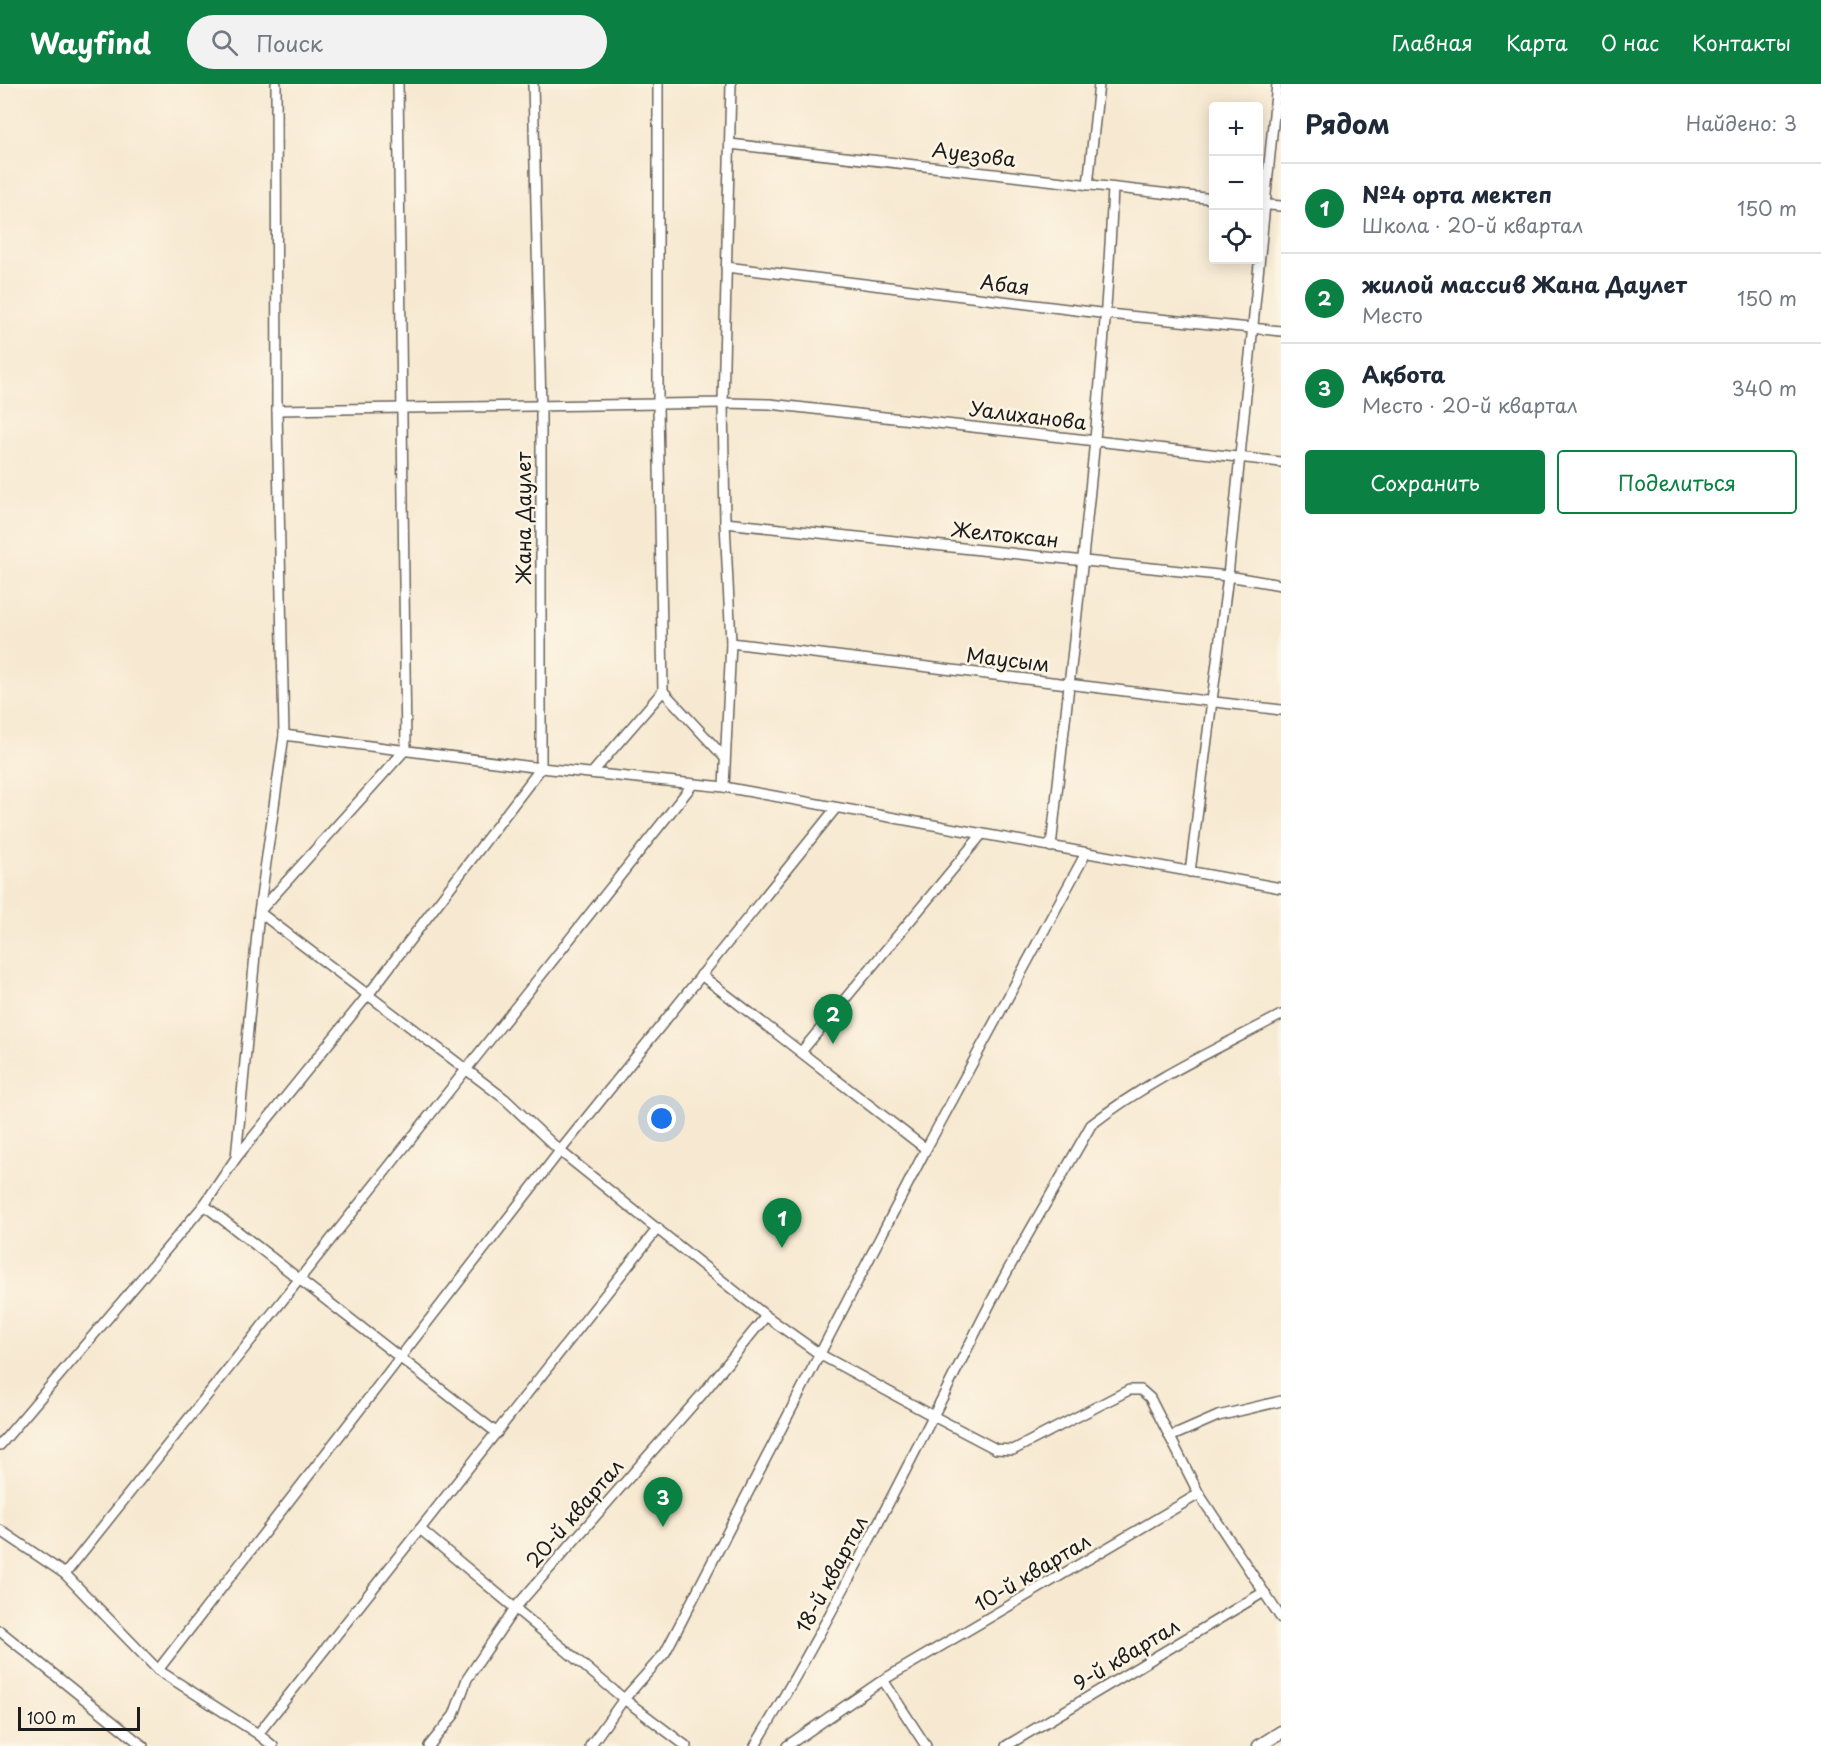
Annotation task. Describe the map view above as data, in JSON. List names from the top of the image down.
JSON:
{
  "streets": {
    "street": [
      "Ауезова",
      "Абая",
      "Уалиханова",
      "Жана Даулет",
      "Желтоксан",
      "Маусым",
      "20-й квартал",
      "10-й квартал",
      "18-й квартал",
      "9-й квартал"
    ]
  },
  "crossings": [
    ["Уалиханова", "Жана Даулет"]
  ],
  "scale_bar": "100 m",
  "page": {
    "header": "Wayfind",
    "search": "Поиск",
    "nav": [
      "Главная",
      "Карта",
      "О нас",
      "Контакты"
    ],
    "heading": ["Рядом", "Найдено: 3"],
    "map_buttons": ["+", "−"],
    "list": [
      {
        "mark": "1",
        "name": "№4 орта мектеп",
        "note": "Школа · 20-й квартал",
        "value": "150 m"
      },
      {
        "mark": "2",
        "name": "жилой массив Жана Даулет",
        "note": "Место",
        "value": "150 m"
      },
      {
        "mark": "3",
        "name": "Ақбота",
        "note": "Место · 20-й квартал",
        "value": "340 m"
      }
    ],
    "buttons": ["Сохранить", "Поделиться"],
    "pins": ["2", "1", "3"],
    "scale": "100 m"
  }
}
